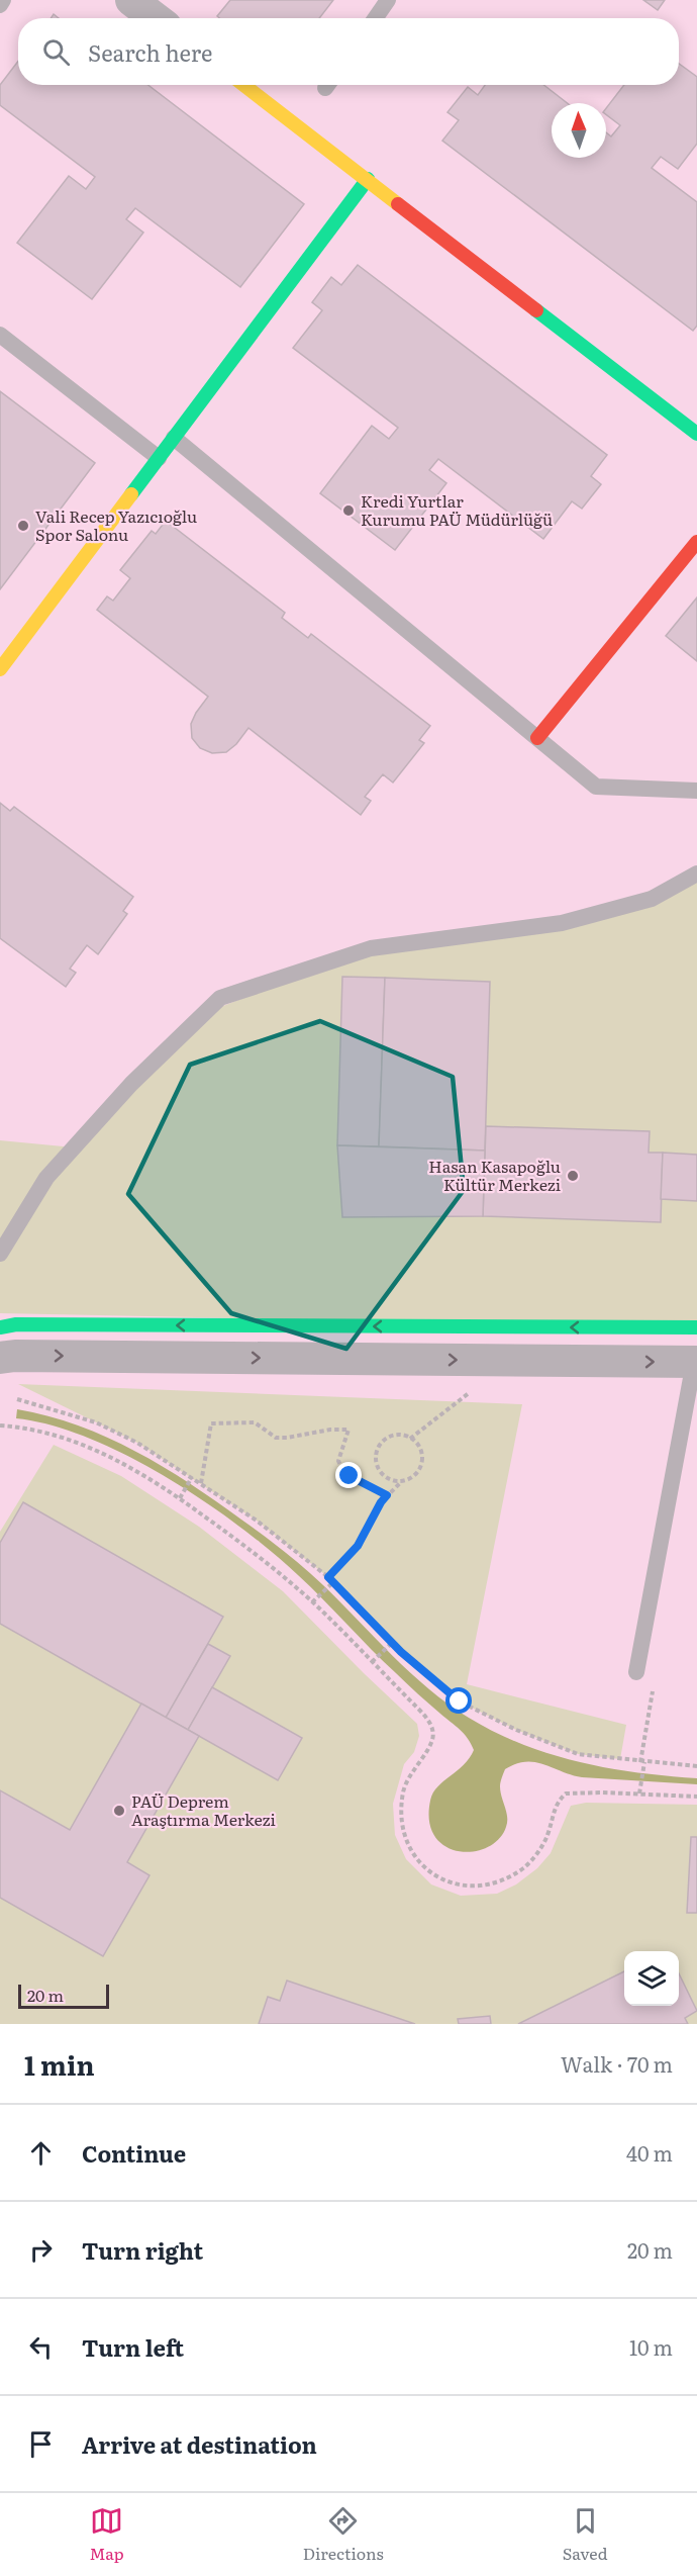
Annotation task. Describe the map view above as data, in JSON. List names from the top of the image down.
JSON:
{
  "places": [
    "Kredi Yurtlar Kurumu PAÜ Müdürlüğü",
    "Vali Recep Yazıcıoğlu Spor Salonu",
    "Hasan Kasapoğlu Kültür Merkezi",
    "PAÜ Deprem Araştırma Merkezi"
  ],
  "scale_bar": "20 m",
  "north": "top",
  "page": {
    "search": "Search here",
    "scale": "20 m",
    "heading": ["1 min", "Walk · 70 m"],
    "list": [
      ["Continue", "40 m"],
      ["Turn right", "20 m"],
      ["Turn left", "10 m"],
      "Arrive at destination"
    ],
    "nav": ["Map", "Directions", "Saved"]
  }
}
